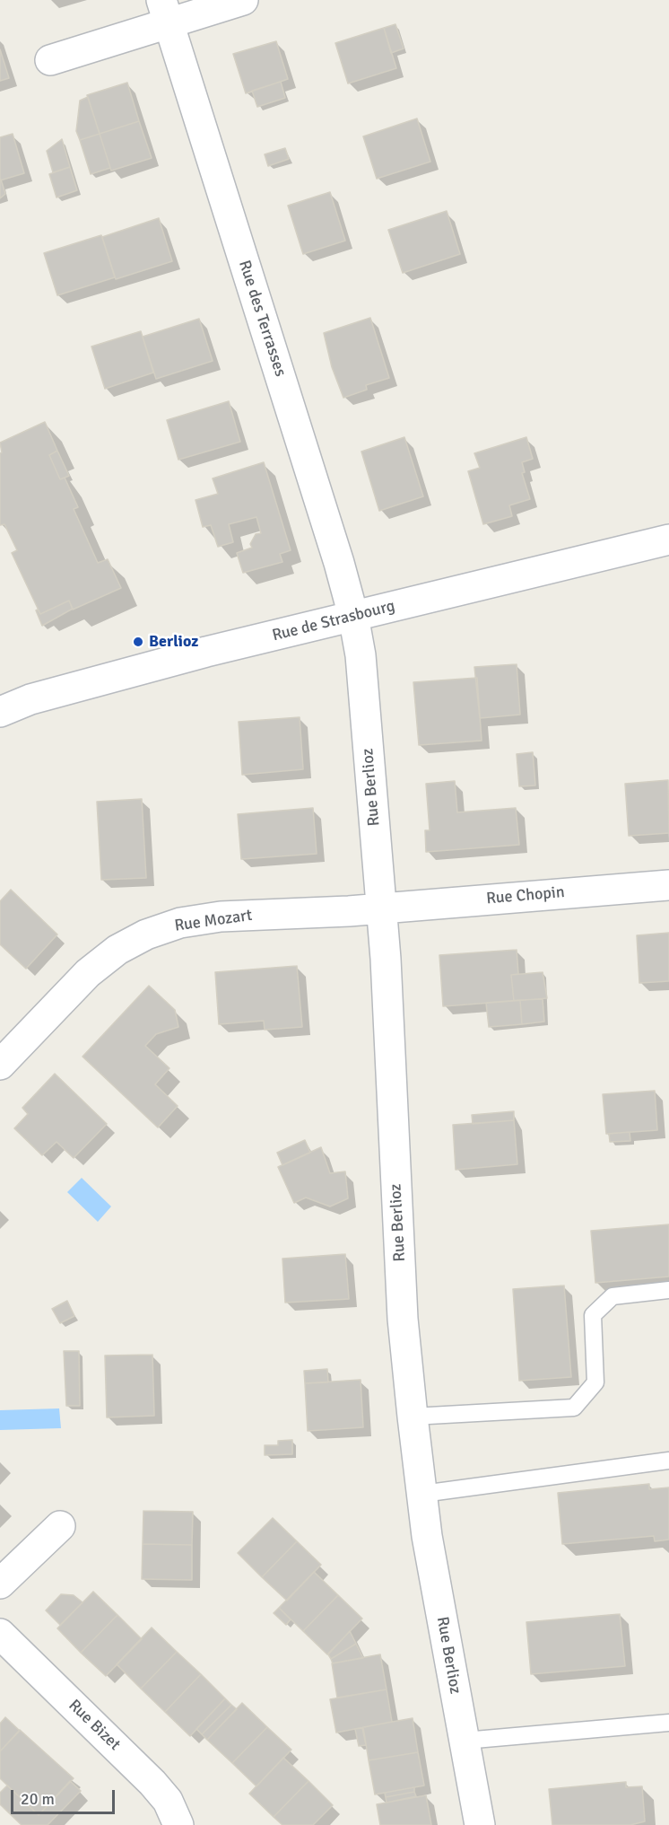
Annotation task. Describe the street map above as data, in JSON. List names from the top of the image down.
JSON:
{
  "streets": {
    "street": [
      "Rue des Terrasses",
      "Rue de Strasbourg",
      "Rue Berlioz",
      "Rue Chopin",
      "Rue Mozart",
      "Rue Bizet"
    ]
  },
  "crossings": [
    ["Rue des Terrasses", "Rue de Strasbourg"],
    ["Rue des Terrasses", "Rue Berlioz"],
    ["Rue de Strasbourg", "Rue Berlioz"],
    ["Rue Berlioz", "Rue Chopin"],
    ["Rue Berlioz", "Rue Mozart"],
    ["Rue Chopin", "Rue Mozart"]
  ],
  "places": ["Berlioz"],
  "scale_bar": "20 m"
}
